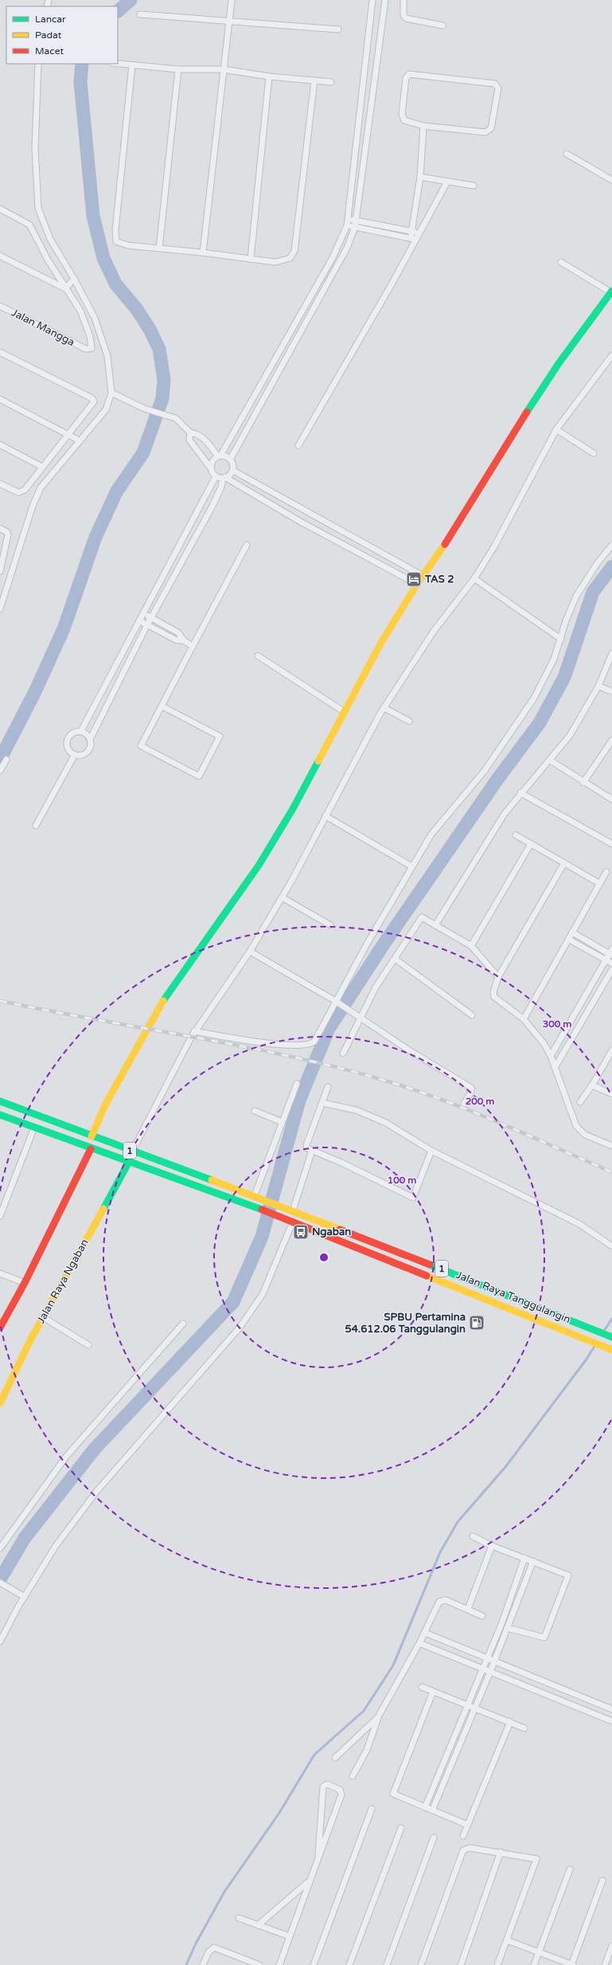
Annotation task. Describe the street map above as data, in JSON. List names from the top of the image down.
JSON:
{
  "streets": {
    "main road": ["1", "Jalan Raya Ngaban", "Jalan Raya Tanggulangin"],
    "street": ["Jalan Mangga"]
  },
  "crossings": [
    ["1", "Jalan Raya Ngaban"],
    ["1", "Jalan Raya Tanggulangin"]
  ],
  "places": {
    "hotel": ["TAS 2"],
    "bus stop": ["Ngaban"],
    "fuel station": ["SPBU Pertamina 54.612.06 Tanggulangin"]
  },
  "legend": ["Lancar", "Padat", "Macet"],
  "rings": ["300 m", "200 m", "100 m"]
}
